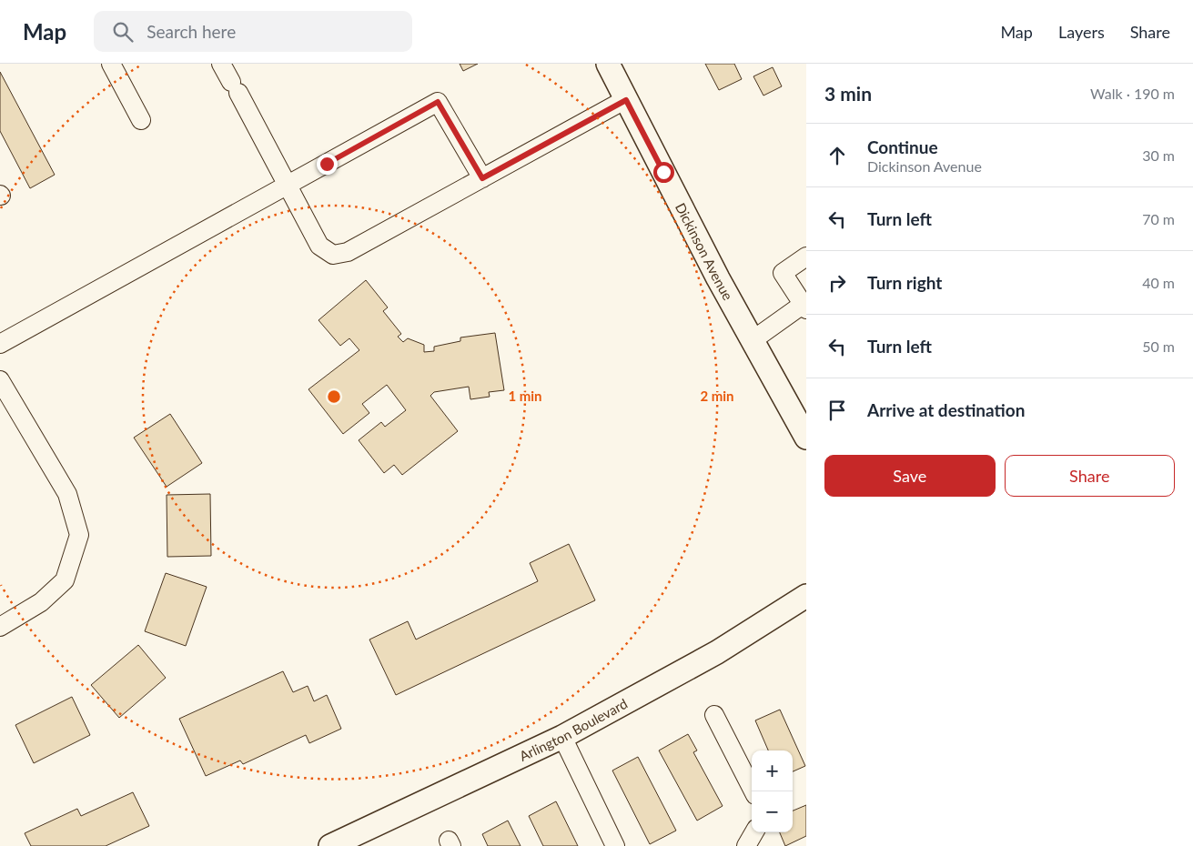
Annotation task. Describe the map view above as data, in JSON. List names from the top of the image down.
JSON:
{
  "streets": {
    "main road": ["Dickinson Avenue", "Arlington Boulevard"]
  },
  "page": {
    "header": "Map",
    "search": "Search here",
    "nav": ["Map", "Layers", "Share"],
    "heading": ["3 min", "Walk · 190 m"],
    "list": [
      ["Continue", "Dickinson Avenue", "30 m"],
      ["Turn left", "70 m"],
      ["Turn right", "40 m"],
      ["Turn left", "50 m"],
      "Arrive at destination"
    ],
    "buttons": ["Save", "Share"],
    "map_buttons": ["+", "−"]
  },
  "rings": ["1 min", "2 min"]
}
